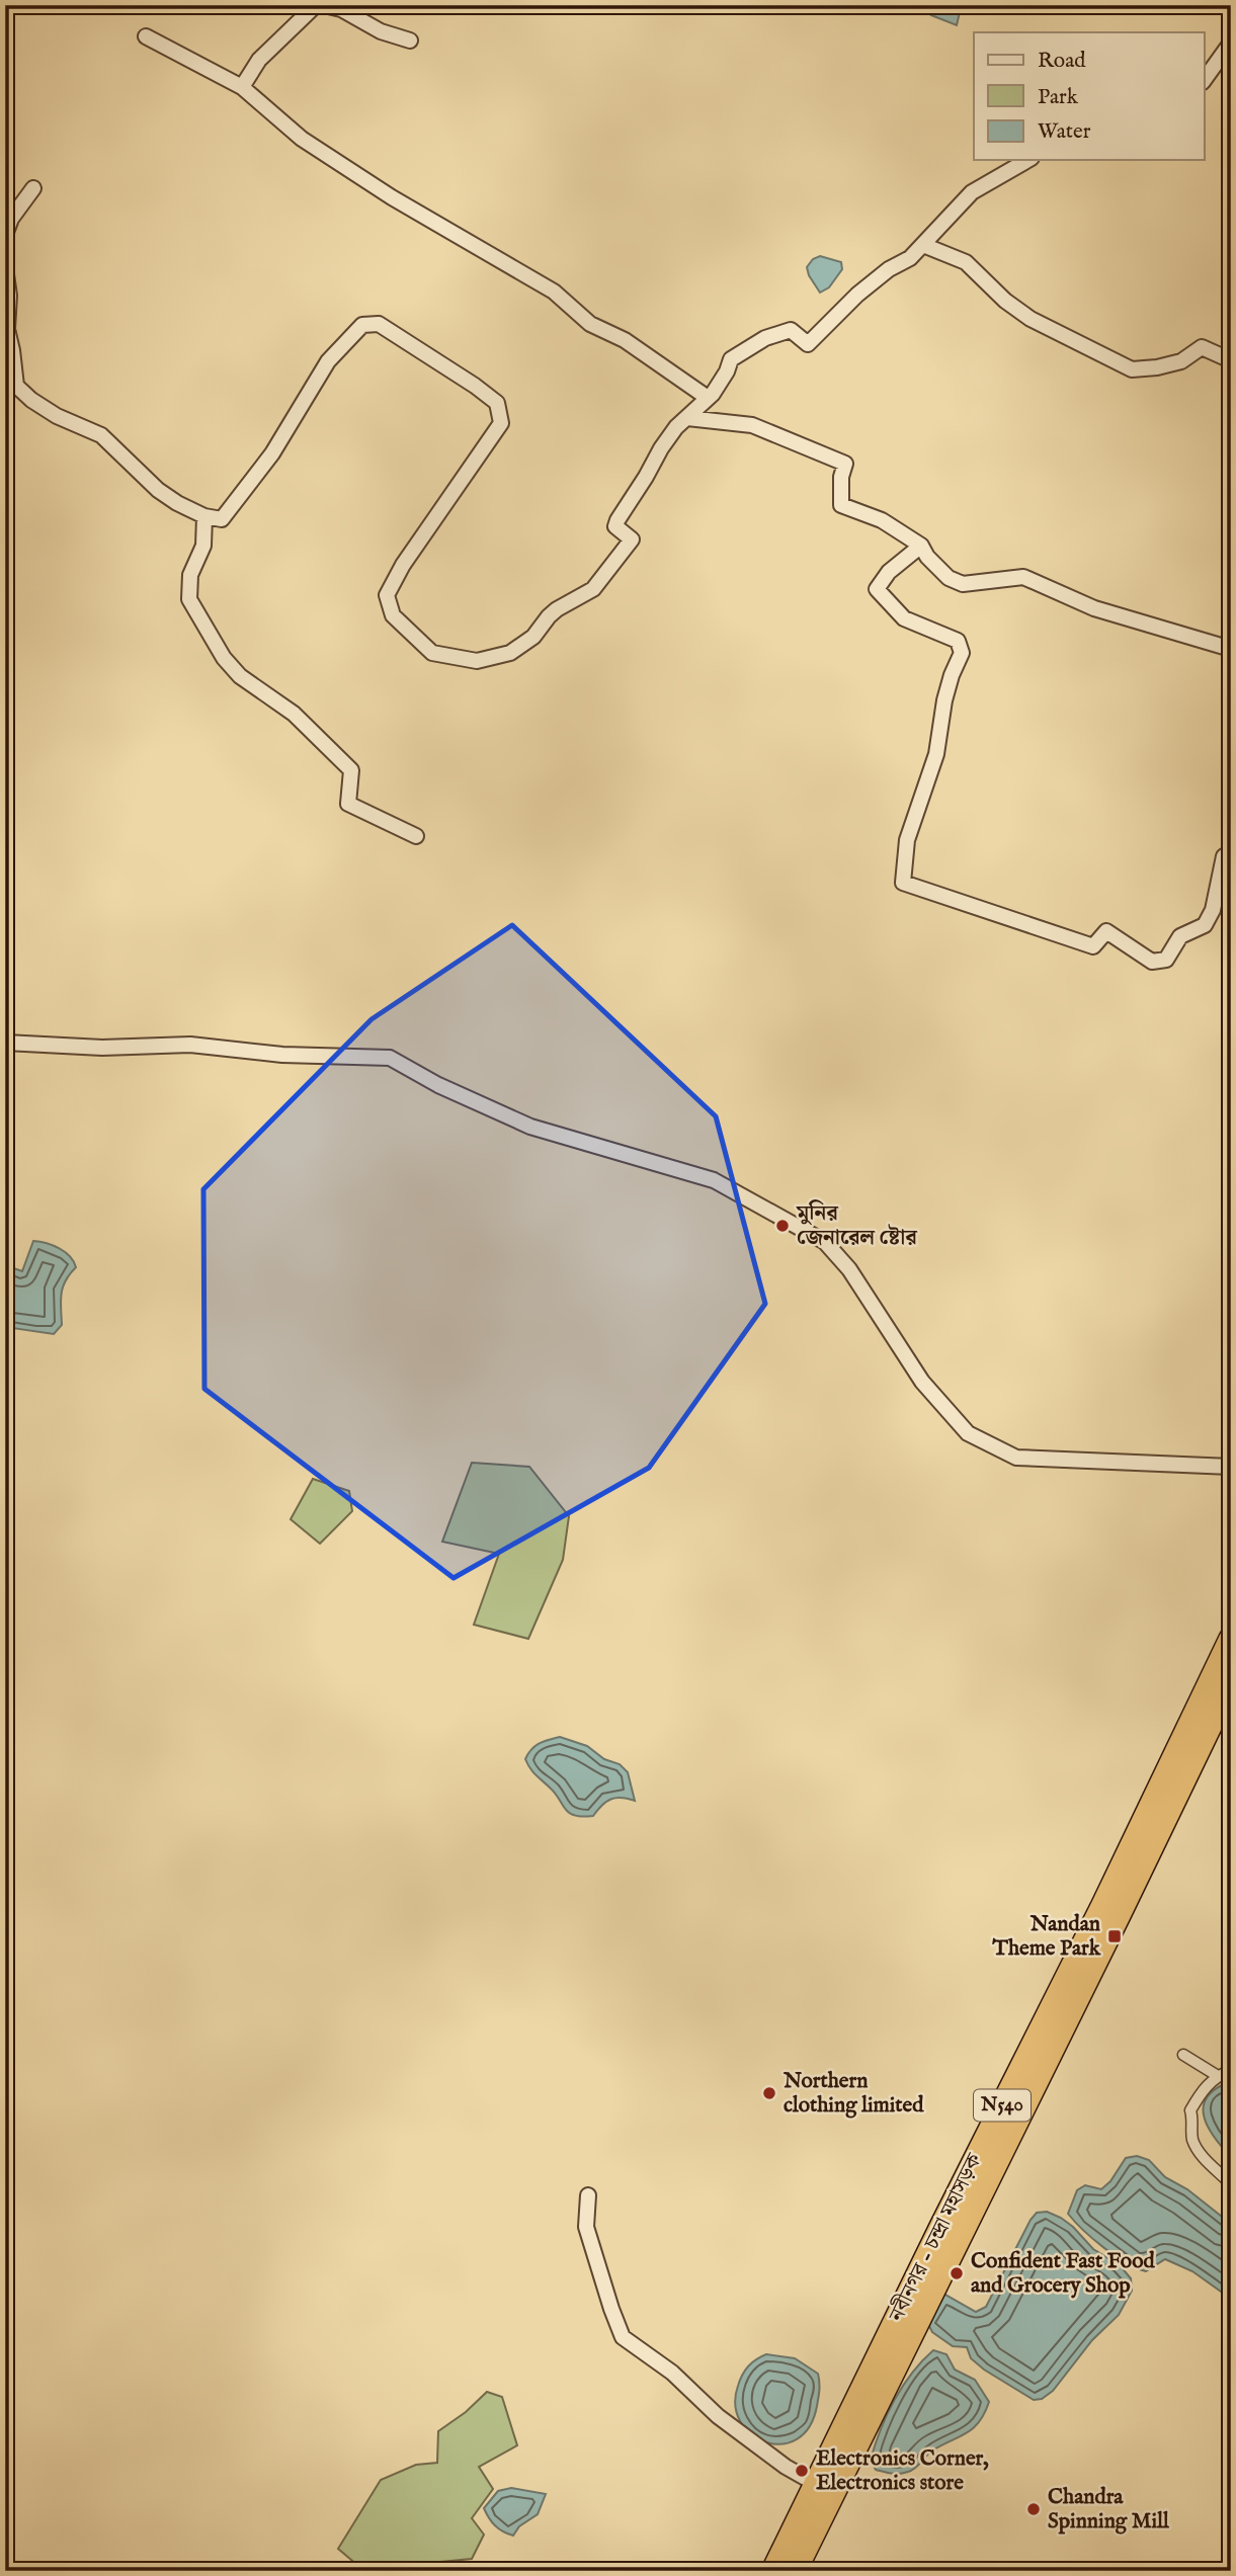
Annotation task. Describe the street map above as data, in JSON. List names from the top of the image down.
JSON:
{
  "streets": {
    "highway": ["N540", "নবীনগর - চন্দ্রা মহাসড়ক"]
  },
  "places": {
    "other": [
      "মুনির জেনারেল ষ্টোর",
      "Northern clothing limited",
      "Confident Fast Food and Grocery Shop",
      "Electronics Corner, Electronics store",
      "Chandra Spinning Mill"
    ],
    "transit": ["Nandan Theme Park"]
  },
  "legend": ["Road", "Park", "Water"]
}
